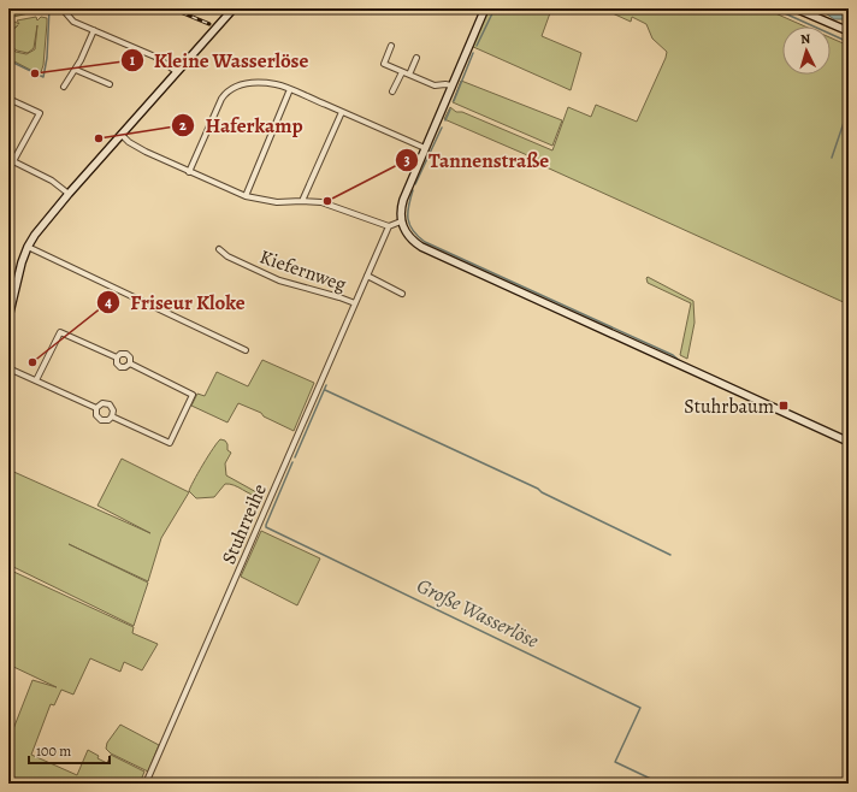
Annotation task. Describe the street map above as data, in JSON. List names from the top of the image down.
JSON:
{
  "streets": {
    "street": ["Kiefernweg", "Stuhrreihe"]
  },
  "crossings": [
    ["Kiefernweg", "Stuhrreihe"]
  ],
  "water": ["Große Wasserlöse"],
  "places": {
    "other": [
      "Kleine Wasserlöse",
      "Haferkamp",
      "Tannenstraße",
      "Friseur Kloke"
    ],
    "transit": ["Stuhrbaum"]
  },
  "scale_bar": "100 m",
  "north": "top"
}
